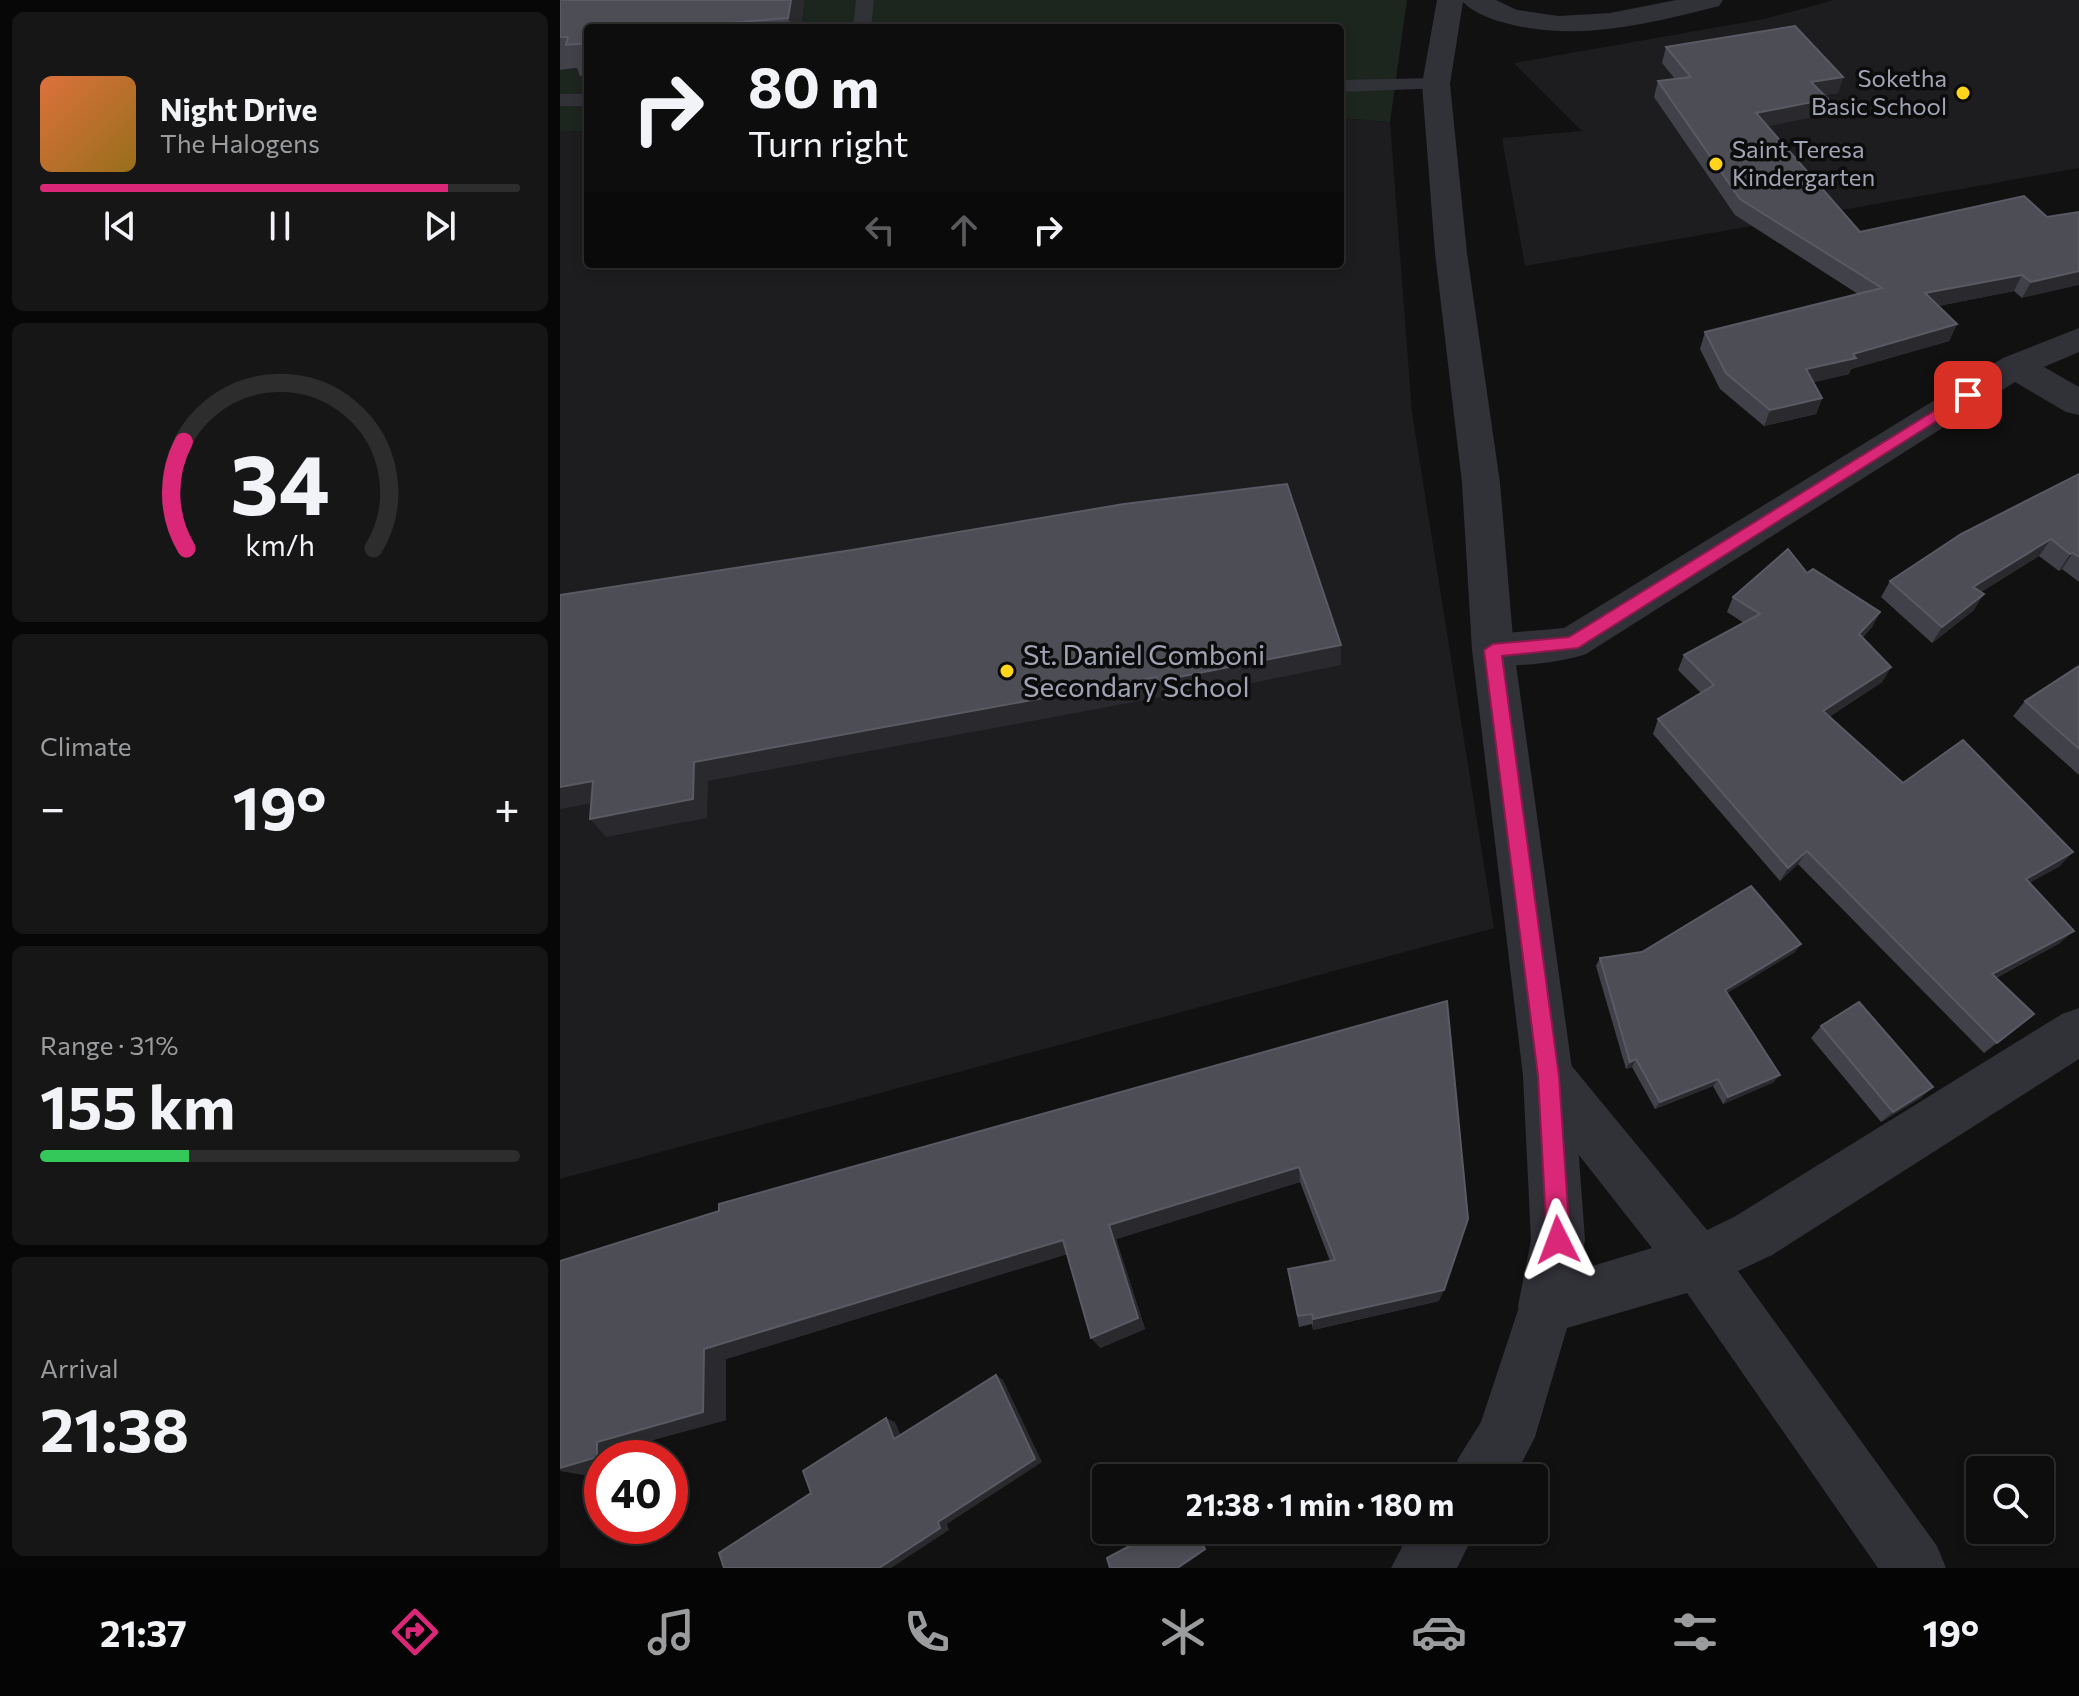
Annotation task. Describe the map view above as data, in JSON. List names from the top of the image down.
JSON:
{
  "places": ["Soketha Basic School", "Saint Teresa Kindergarten", "St. Daniel Comboni Secondary School"],
  "page": {
    "turn": ["80 m", "Turn right"],
    "song": ["Night Drive", "The Halogens"],
    "tile": [
      "Climate",
      ["Range · 31%", "155 km"],
      ["Arrival", "21:38"]
    ],
    "heat": ["−", "19°", "+"],
    "limit": "40",
    "trip": "21:38 · 1 min · 180 m",
    "tabs": ["21:37", "19°"],
    "gauge": ["34", "km/h"]
  }
}
